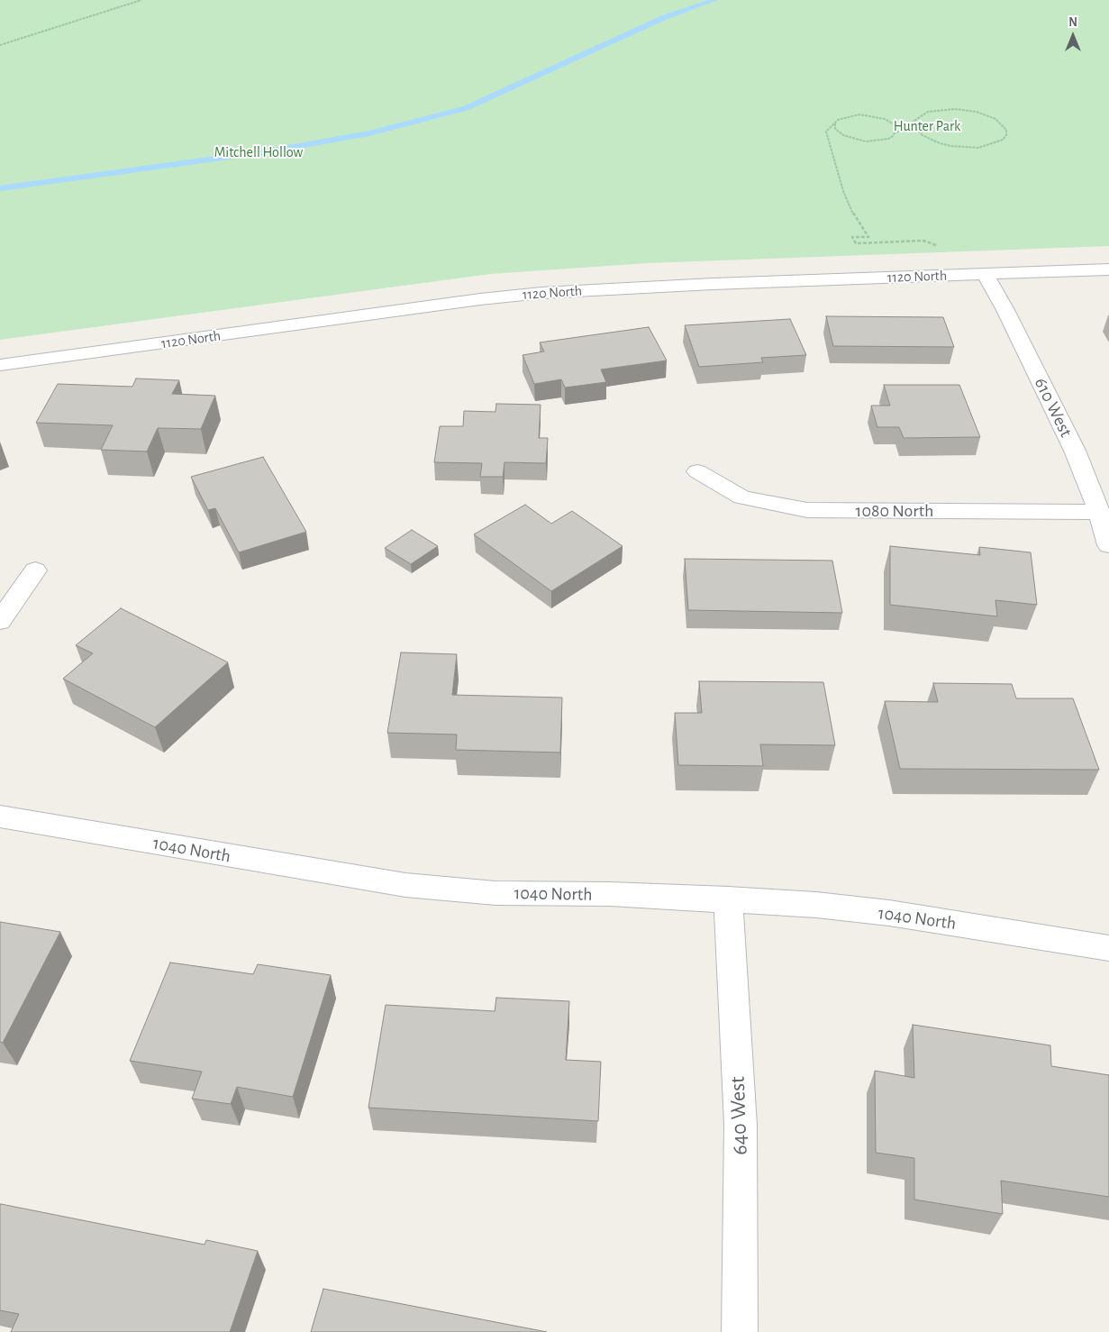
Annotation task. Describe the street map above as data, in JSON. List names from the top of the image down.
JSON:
{
  "streets": {
    "street": [
      "1120 North",
      "610 West",
      "1080 North",
      "1040 North",
      "640 West"
    ]
  },
  "crossings": [
    ["1120 North", "610 West"],
    ["610 West", "1080 North"],
    ["1040 North", "640 West"]
  ],
  "parks": ["Hunter Park", "Mitchell Hollow"],
  "north": "top"
}
